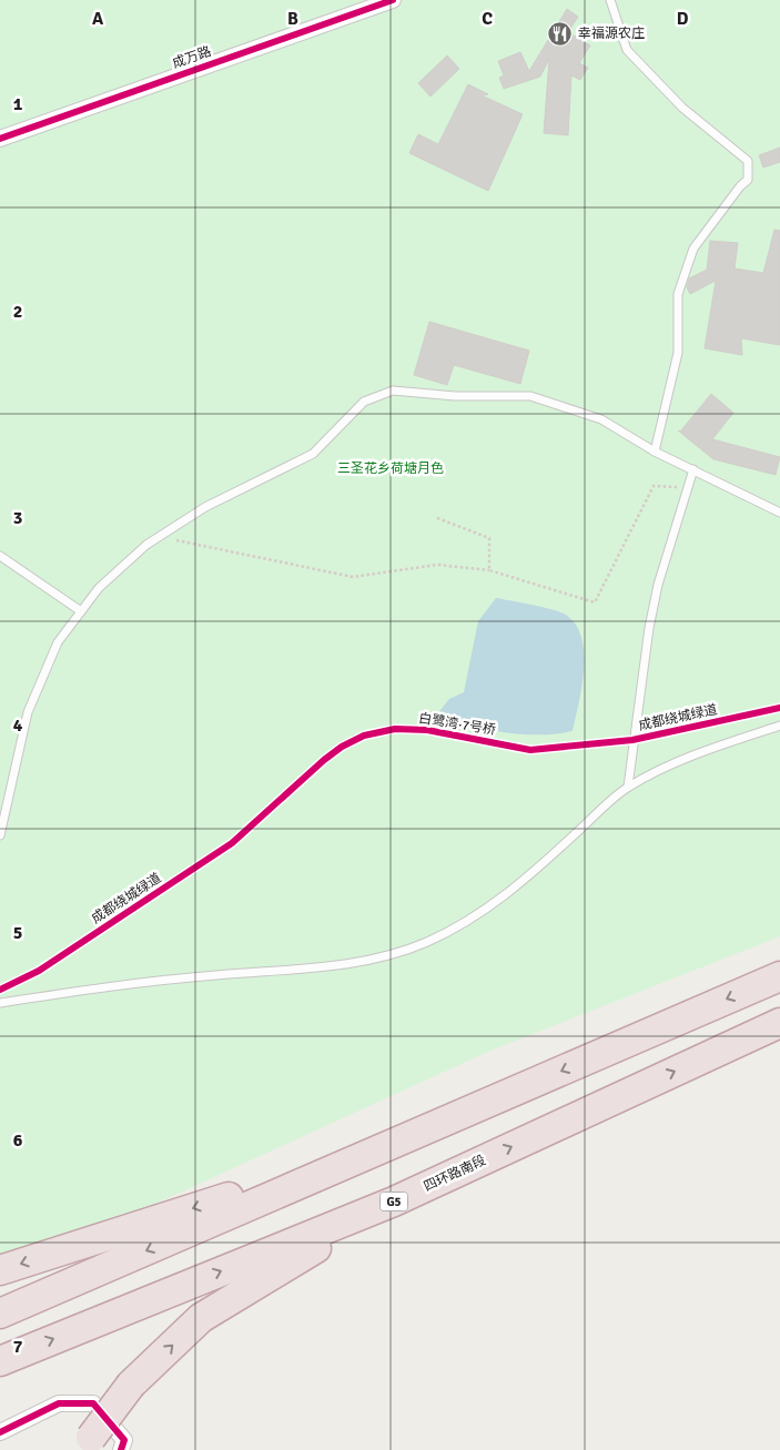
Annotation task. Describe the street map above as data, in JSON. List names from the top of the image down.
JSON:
{
  "streets": {
    "highway": ["四环路南段", "G5"],
    "street": ["成万路"],
    "cycle path": ["成都绕城绿道"]
  },
  "parks": ["三圣花乡荷塘月色"],
  "places": {
    "restaurant": ["幸福源农庄"]
  },
  "grid": {
    "columns": [
      "A",
      "B",
      "C",
      "D"
    ],
    "rows": [
      "1",
      "2",
      "3",
      "4",
      "5",
      "6",
      "7"
    ]
  }
}
